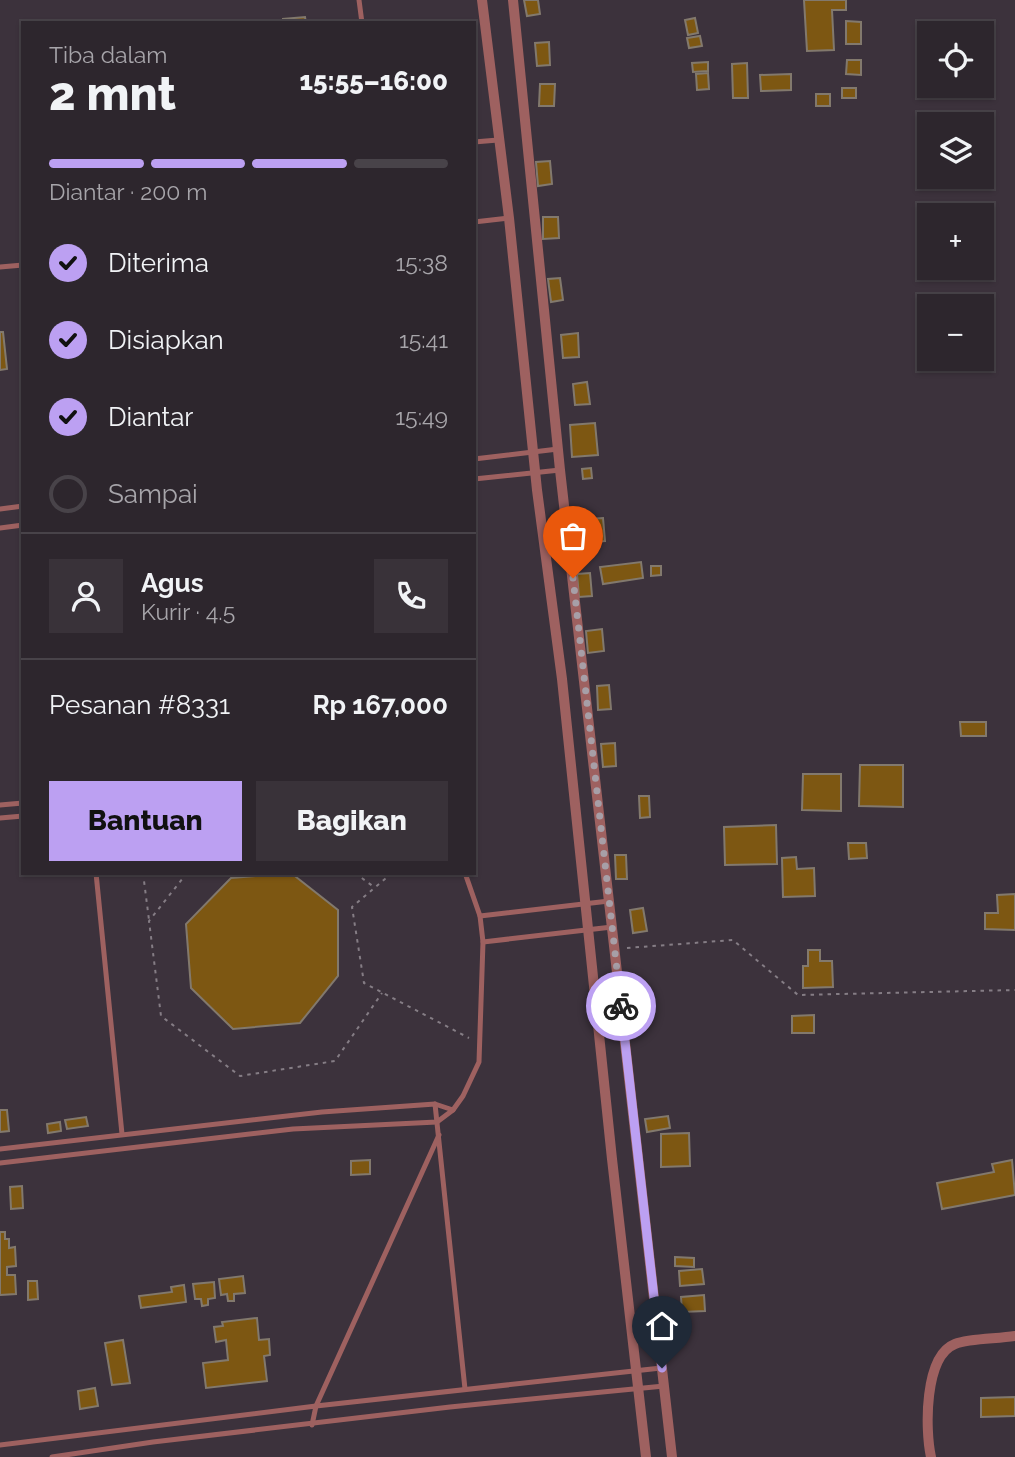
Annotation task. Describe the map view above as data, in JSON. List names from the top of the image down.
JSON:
{
  "page": {
    "map_buttons": ["+", "−"],
    "heading": ["2 mnt", "Tiba dalam", "15:55–16:00"],
    "panel": [
      "Agus",
      "Kurir · 4.5",
      "Pesanan #8331",
      "Rp 167,000"
    ],
    "bar": "Diantar · 200 m",
    "list": [
      ["Diterima", "15:38"],
      ["Disiapkan", "15:41"],
      ["Diantar", "15:49"],
      "Sampai"
    ],
    "buttons": ["Bantuan", "Bagikan"]
  }
}
